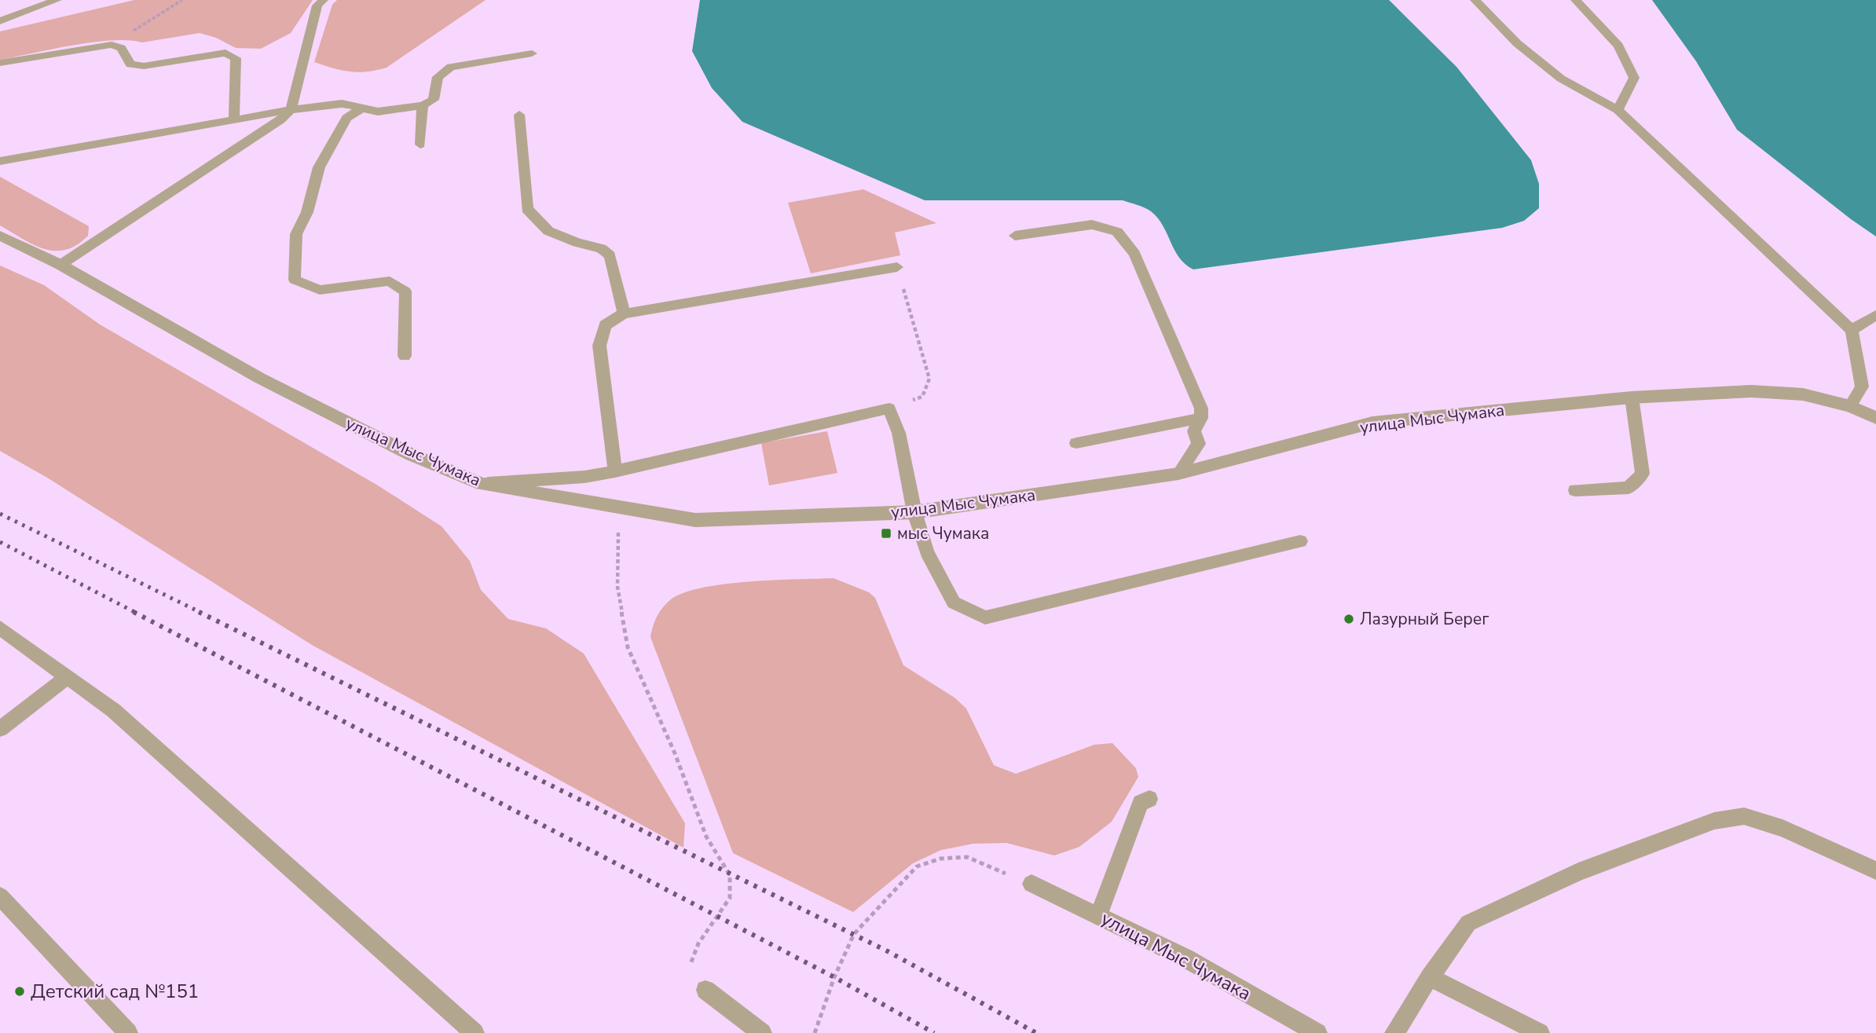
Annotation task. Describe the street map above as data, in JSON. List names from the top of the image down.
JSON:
{
  "streets": {
    "street": ["улица Мыс Чумака"]
  },
  "places": {
    "transit": ["мыс Чумака"],
    "other": ["Лазурный Берег", "Детский сад №151"]
  }
}
